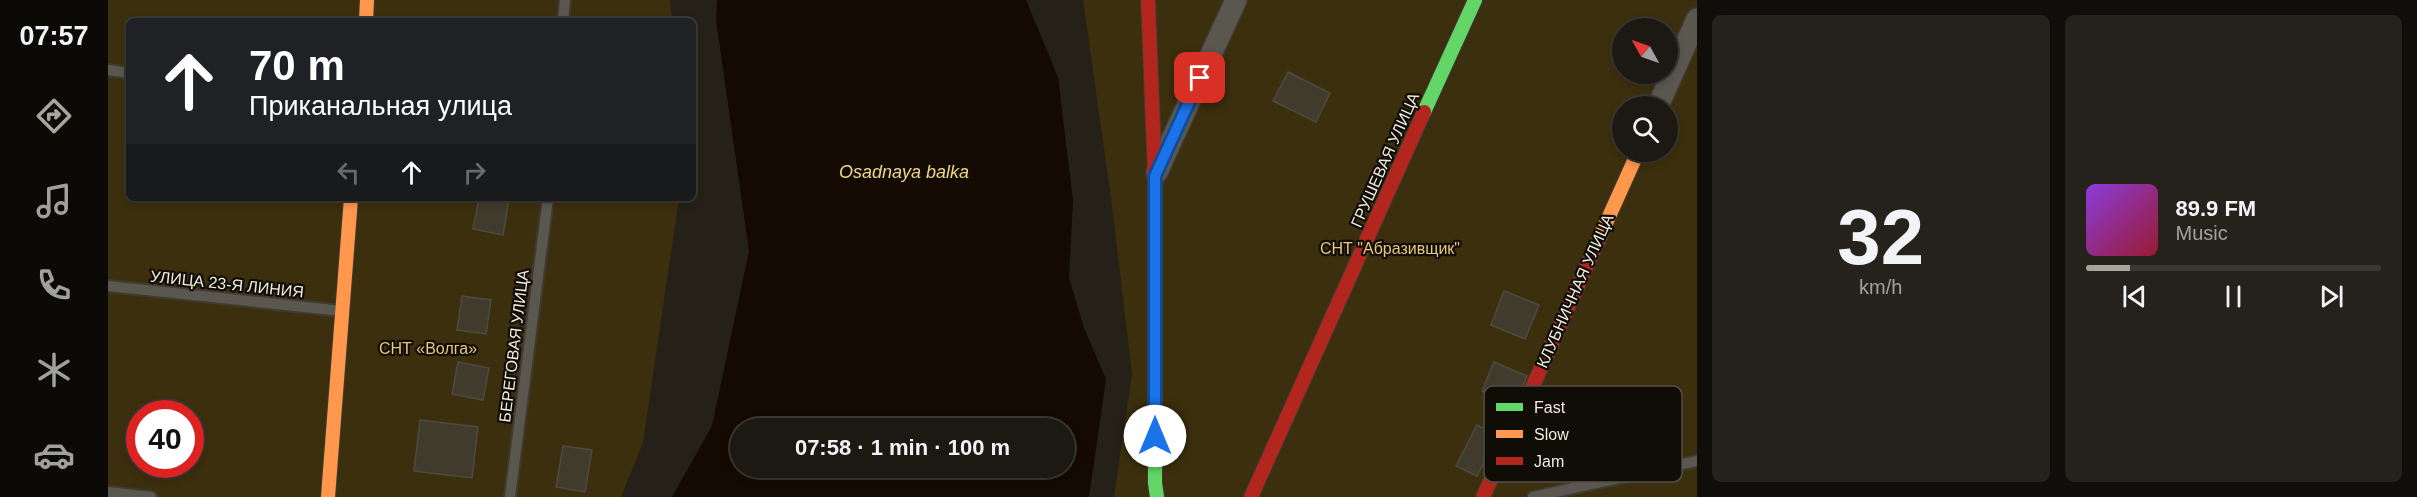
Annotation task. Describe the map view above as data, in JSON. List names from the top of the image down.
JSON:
{
  "streets": {
    "street": ["ГРУШЕВАЯ УЛИЦА", "КЛУБНИЧНАЯ УЛИЦА"],
    "lane": ["УЛИЦА 23-Я ЛИНИЯ", "БЕРЕГОВАЯ УЛИЦА"]
  },
  "water": ["Osadnaya balka"],
  "parks": ["СНТ \"Абразивщик\"", "СНТ «Волга»"],
  "legend": ["Fast", "Slow", "Jam"],
  "north": "top left",
  "page": {
    "tabs": "07:57",
    "tile": ["32", "km/h"],
    "turn": ["70 m", "Приканальная улица"],
    "song": ["89.9 FM", "Music"],
    "limit": "40",
    "trip": "07:58 · 1 min · 100 m"
  }
}
